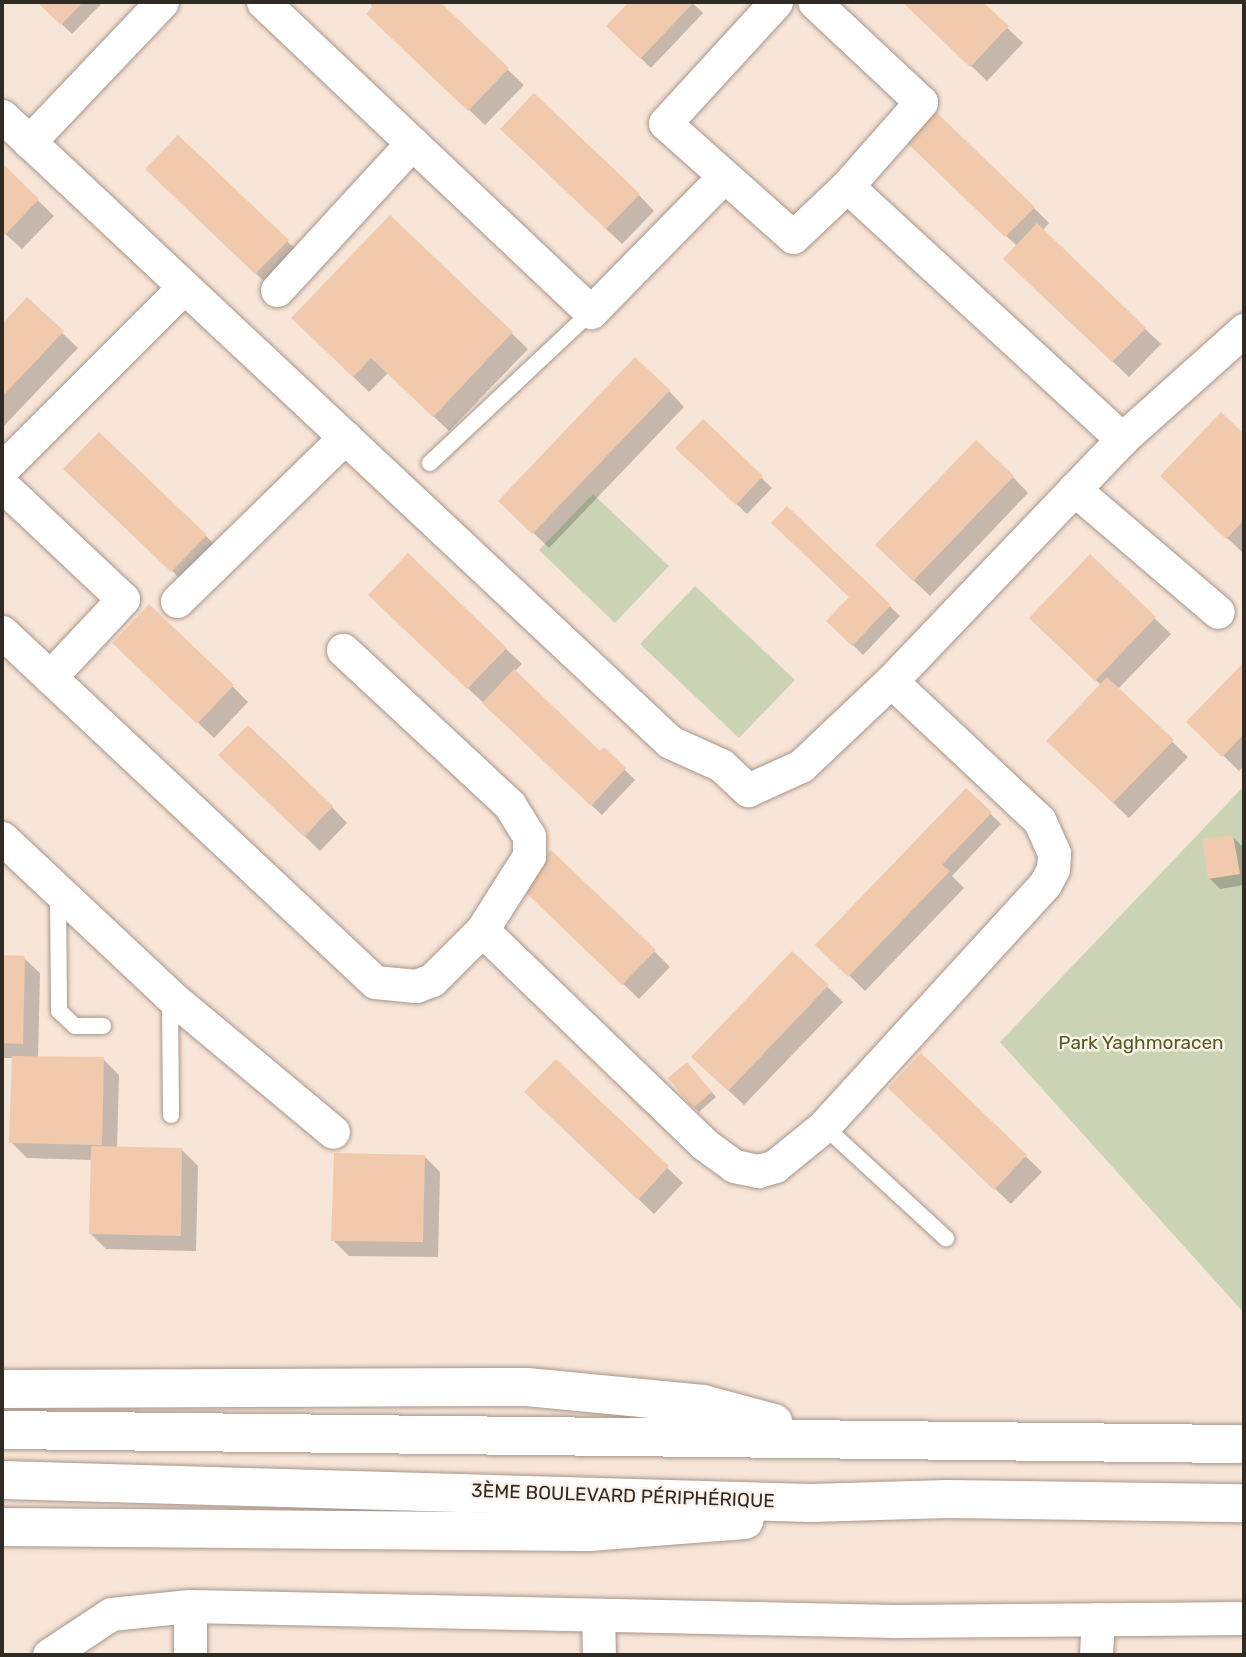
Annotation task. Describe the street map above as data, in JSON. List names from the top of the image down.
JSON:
{
  "streets": {
    "highway": ["3ÈME BOULEVARD PÉRIPHÉRIQUE"]
  },
  "parks": ["Park Yaghmoracen"]
}
